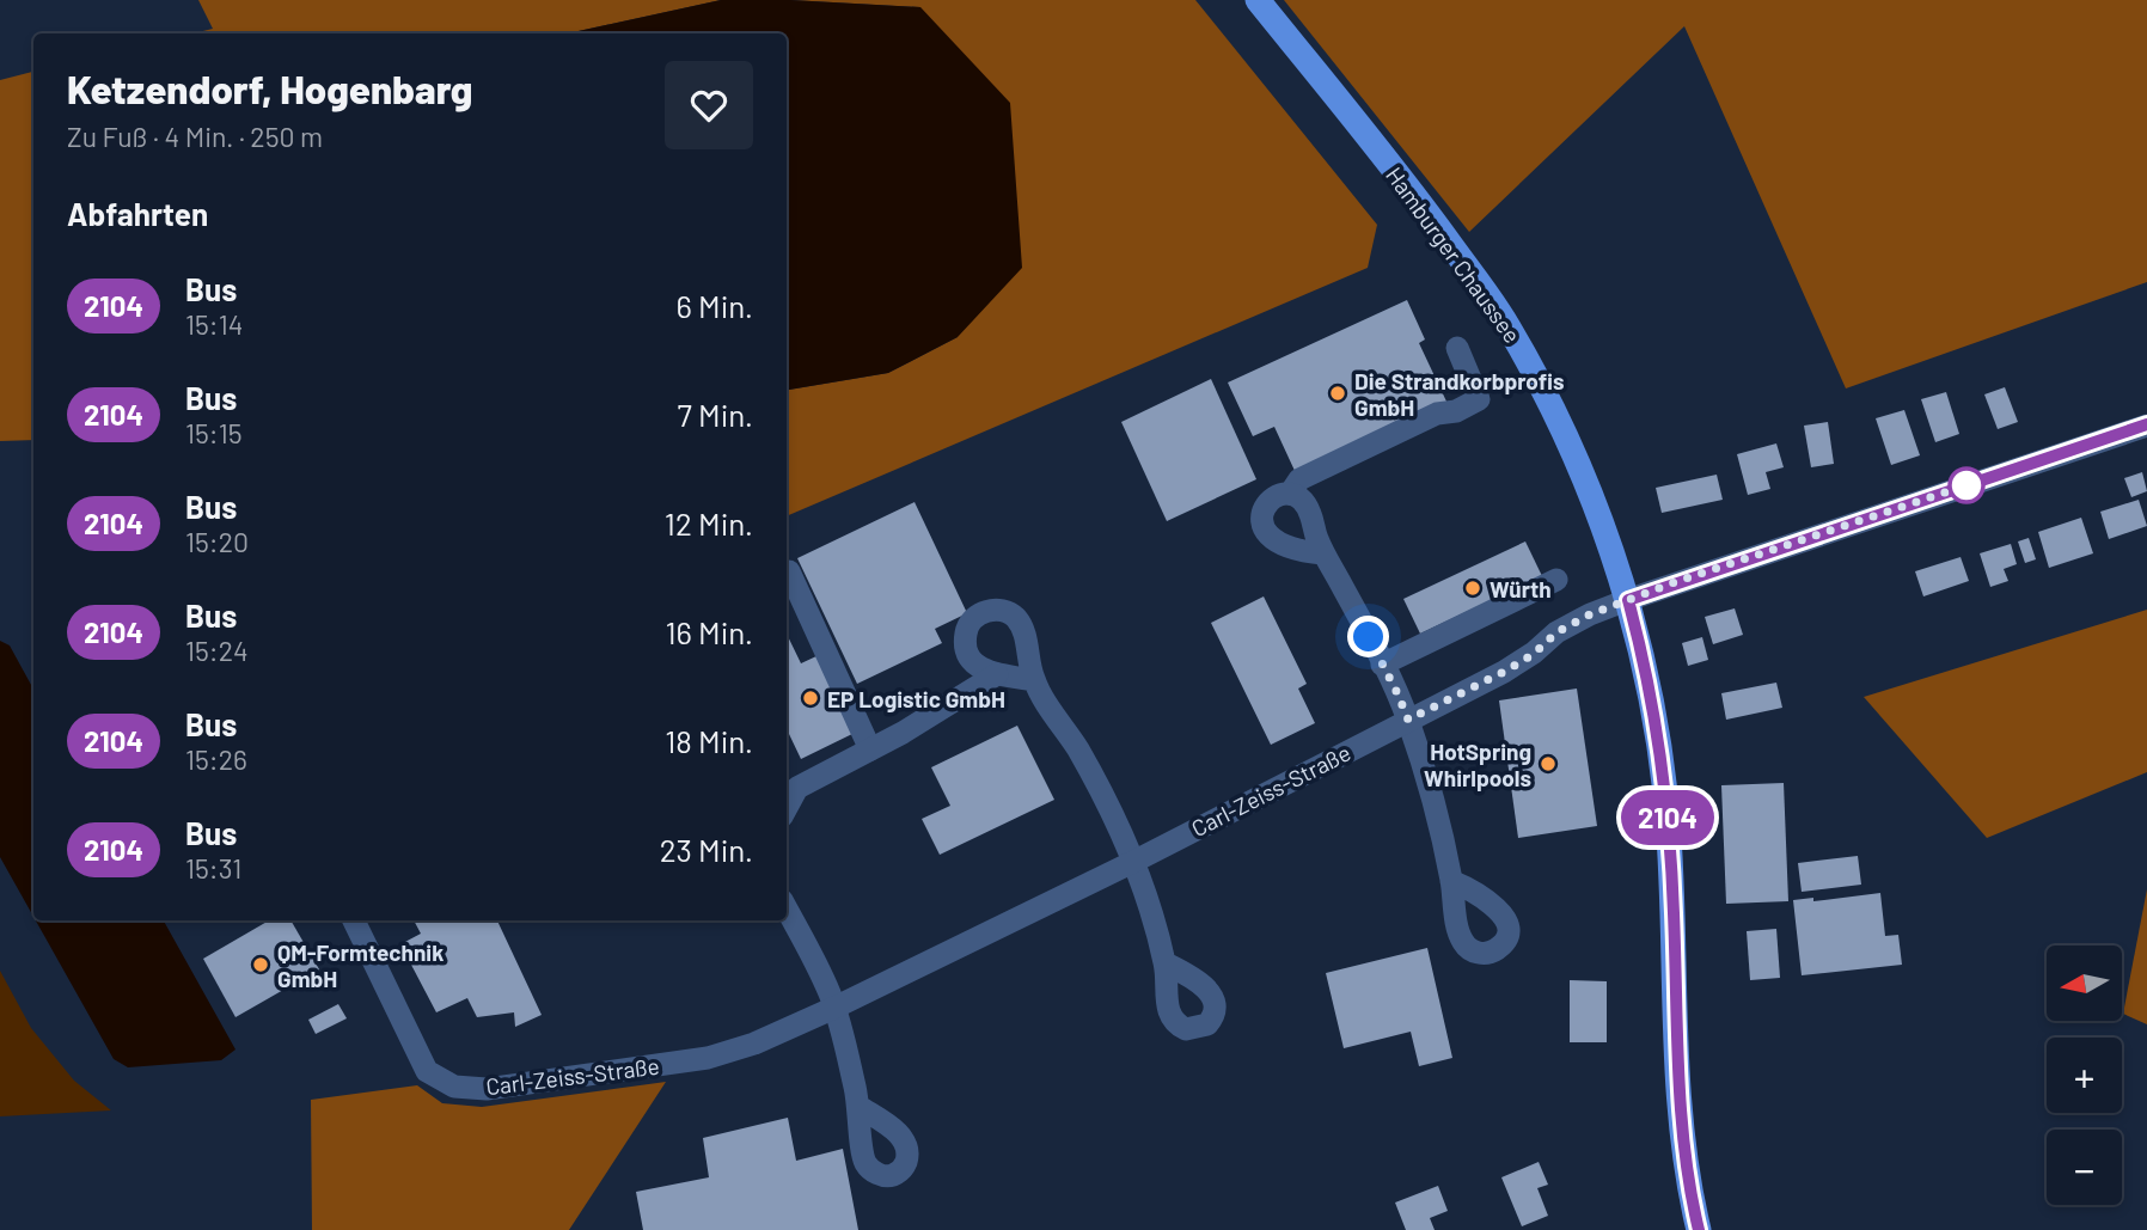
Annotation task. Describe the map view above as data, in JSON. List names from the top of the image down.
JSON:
{
  "streets": {
    "main road": ["Hamburger Chaussee"],
    "street": ["Carl-Zeiss-Straße"]
  },
  "crossings": [
    ["Hamburger Chaussee", "Carl-Zeiss-Straße"]
  ],
  "places": [
    "Die Strandkorbprofis GmbH",
    "Würth",
    "EP Logistic GmbH",
    "HotSpring Whirlpools",
    "QM-Formtechnik GmbH"
  ],
  "lines": ["bus line 2104"],
  "north": "left",
  "page": {
    "on_map": "2104",
    "heading": [
      ["Ketzendorf, Hogenbarg", "Zu Fuß · 4 Min. · 250 m"],
      "Abfahrten"
    ],
    "list": [
      {
        "mark": "2104",
        "name": "Bus",
        "note": "15:14",
        "value": "6 Min."
      },
      {
        "mark": "2104",
        "name": "Bus",
        "note": "15:15",
        "value": "7 Min."
      },
      {
        "mark": "2104",
        "name": "Bus",
        "note": "15:20",
        "value": "12 Min."
      },
      {
        "mark": "2104",
        "name": "Bus",
        "note": "15:24",
        "value": "16 Min."
      },
      {
        "mark": "2104",
        "name": "Bus",
        "note": "15:26",
        "value": "18 Min."
      },
      {
        "mark": "2104",
        "name": "Bus",
        "note": "15:31",
        "value": "23 Min."
      }
    ],
    "map_buttons": ["+", "−"]
  }
}
